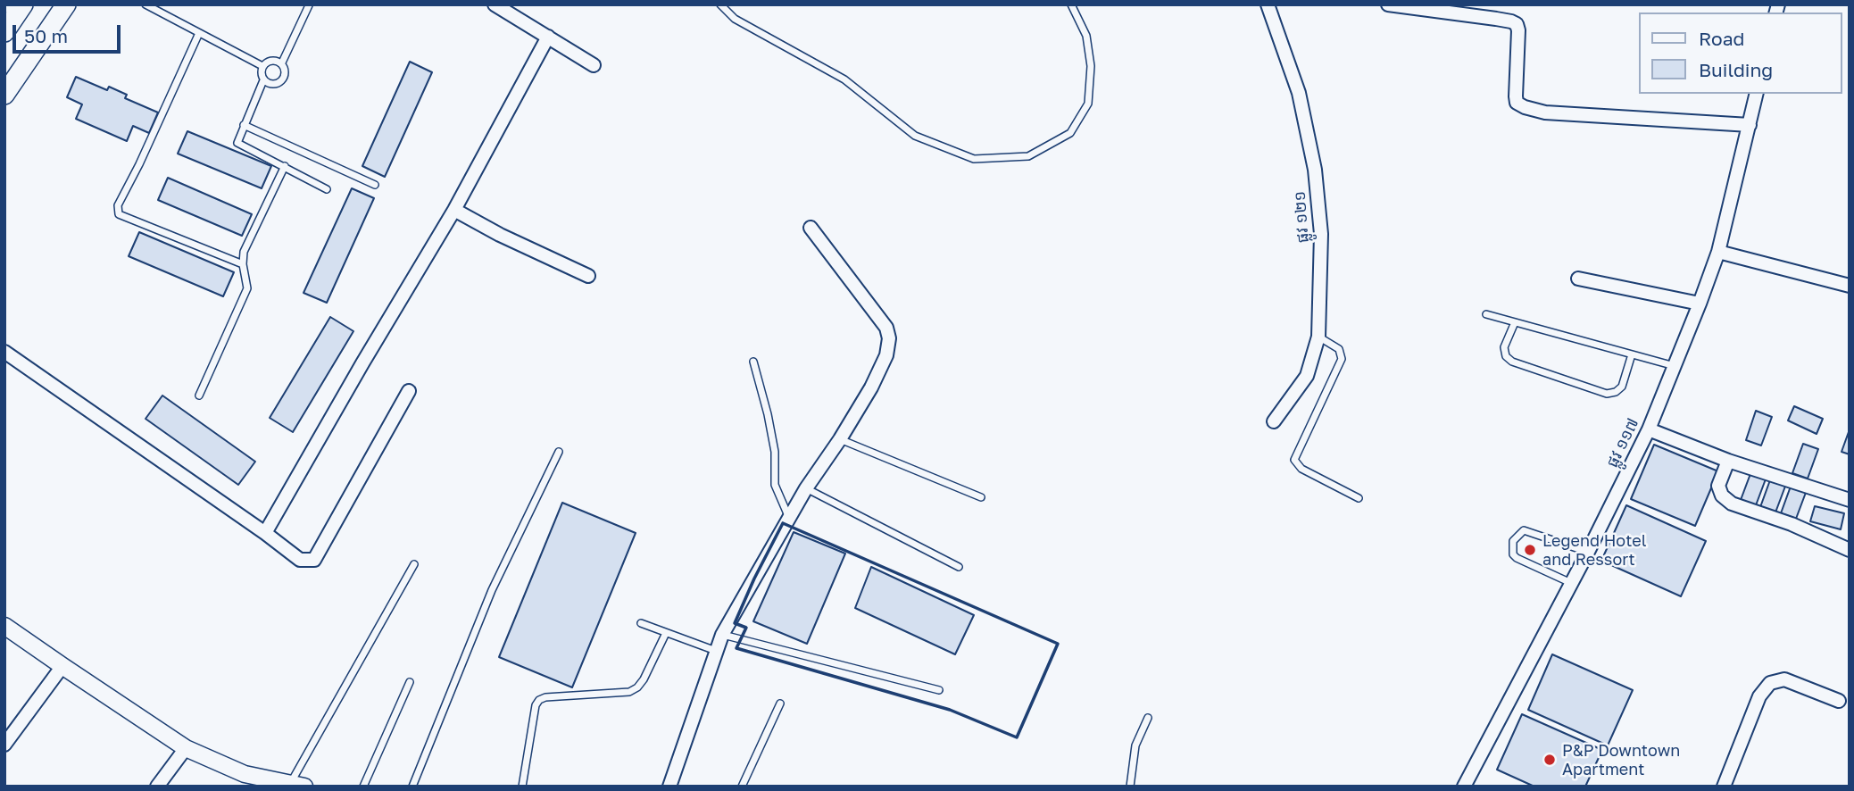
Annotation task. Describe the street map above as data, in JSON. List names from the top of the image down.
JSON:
{
  "streets": {
    "street": ["ផ្លូវ ១២១", "ផ្លូវ ១១៧"]
  },
  "places": ["Legend Hotel and Ressort", "P&P Downtown Apartment"],
  "legend": ["Road", "Building"],
  "scale_bar": "50 m"
}
